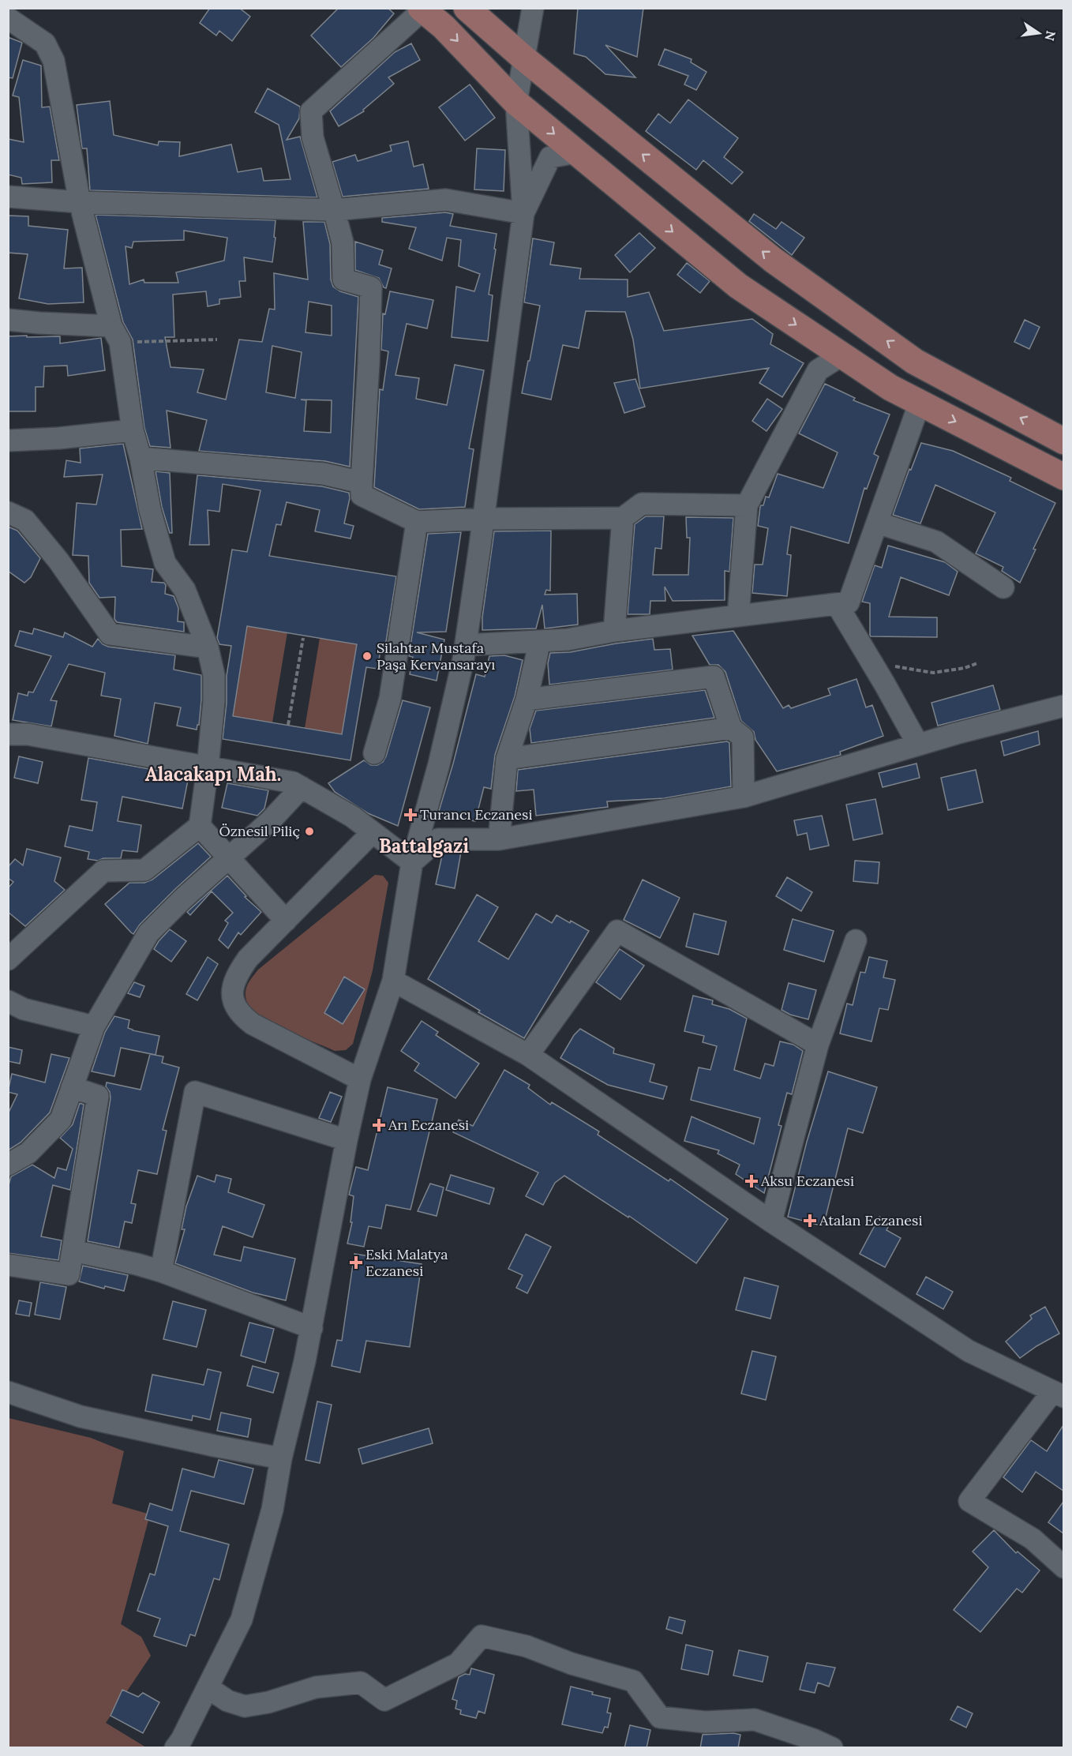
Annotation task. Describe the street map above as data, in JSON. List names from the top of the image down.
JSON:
{
  "districts": ["Alacakapı Mah.", "Battalgazi"],
  "places": {
    "other": ["Silahtar Mustafa Paşa Kervansarayı", "Öznesil Piliç"],
    "health": [
      "Turancı Eczanesi",
      "Arı Eczanesi",
      "Aksu Eczanesi",
      "Atalan Eczanesi",
      "Eski Malatya Eczanesi"
    ]
  },
  "north": "right"
}
